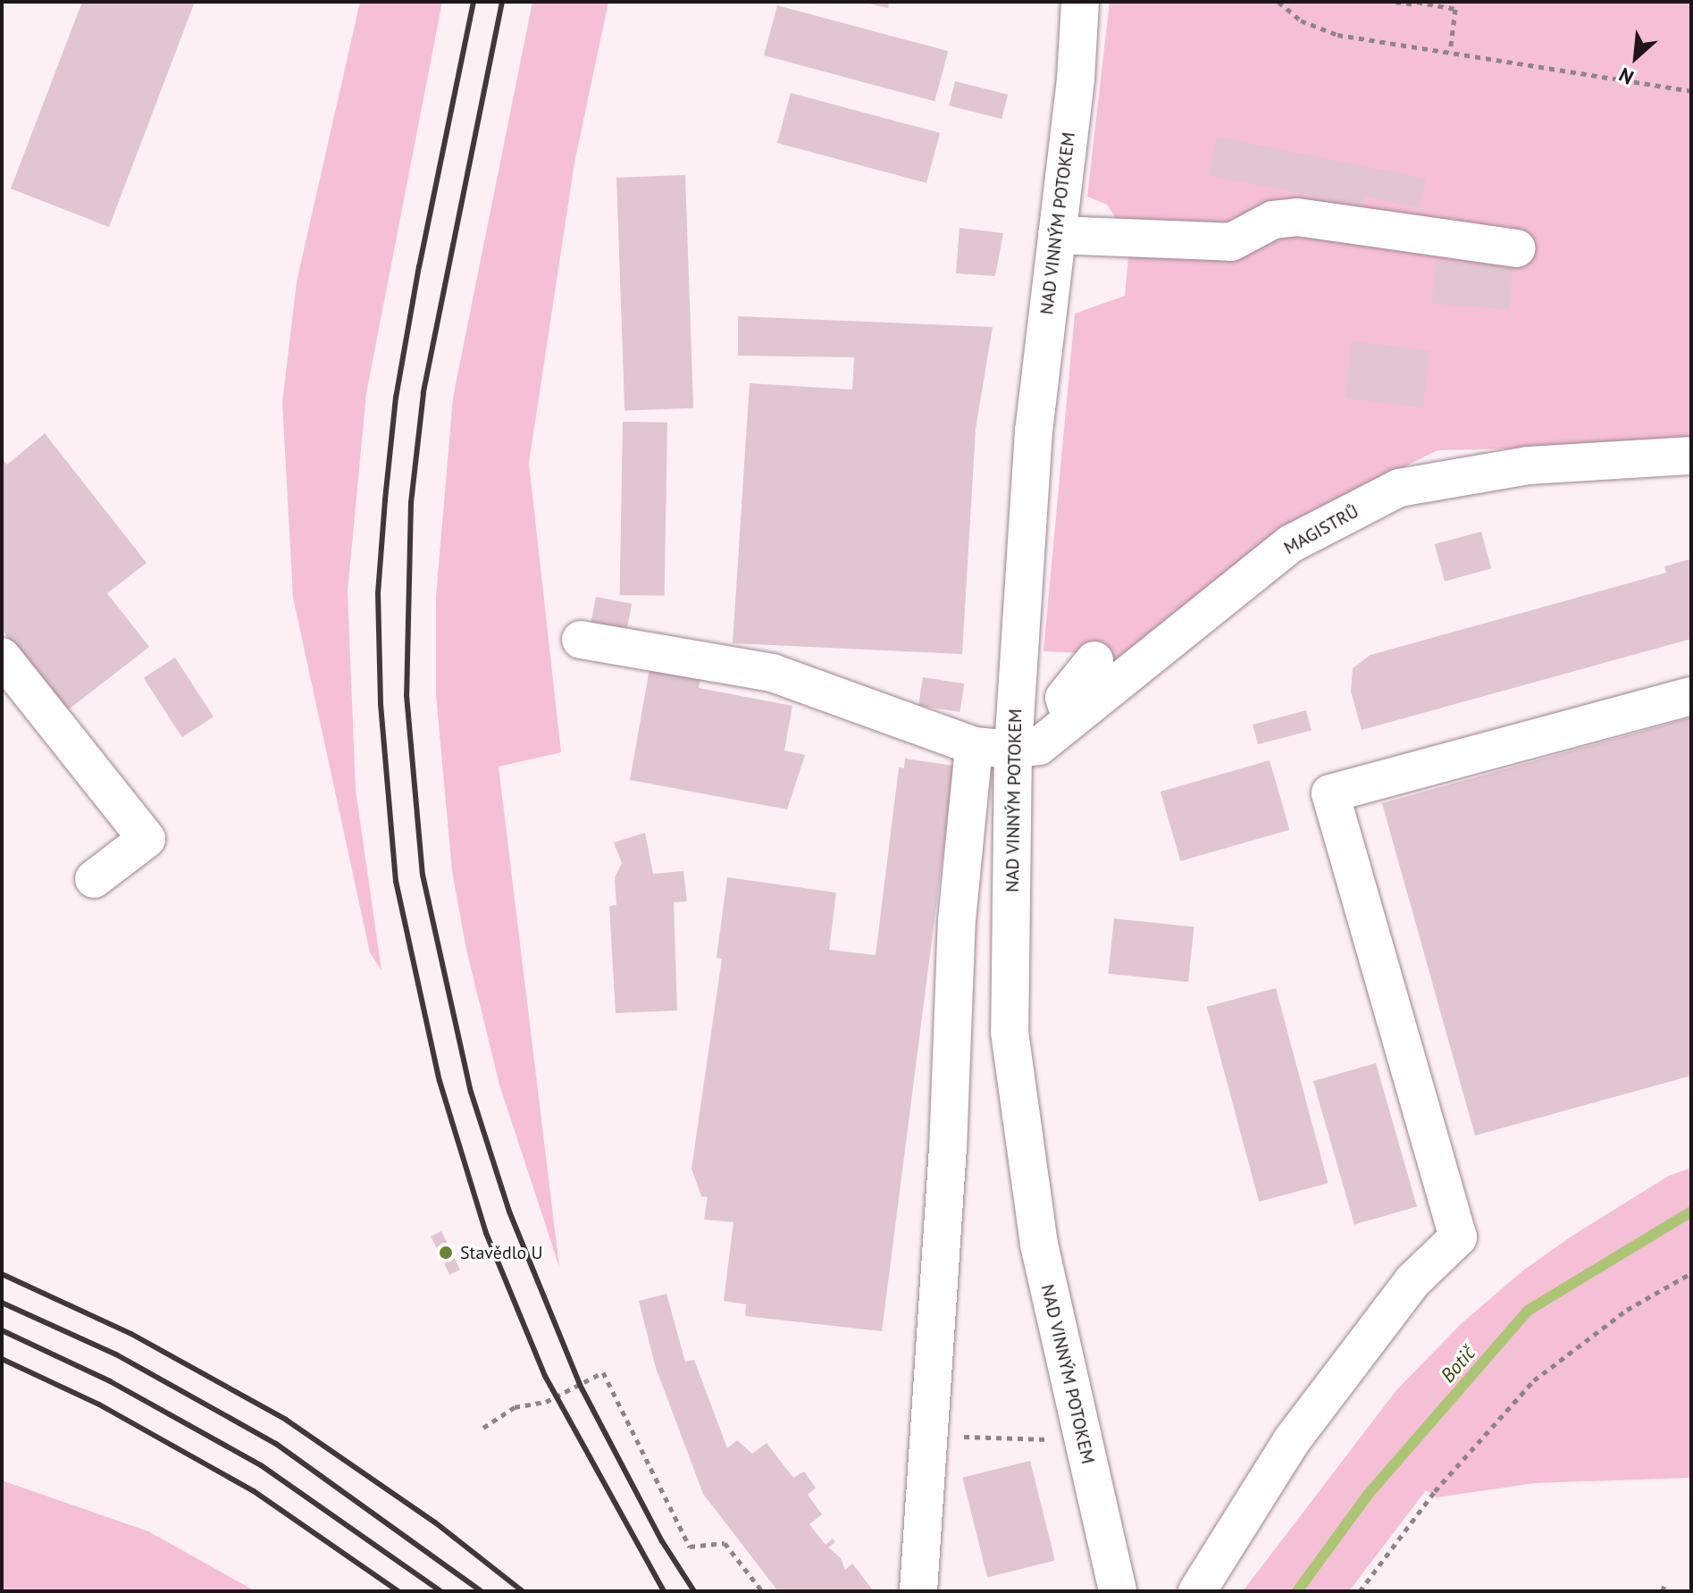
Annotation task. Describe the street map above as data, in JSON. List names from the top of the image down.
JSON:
{
  "streets": {
    "street": ["NAD VINNÝM POTOKEM", "MAGISTRŮ"]
  },
  "crossings": [
    ["NAD VINNÝM POTOKEM", "MAGISTRŮ"]
  ],
  "water": ["Botič"],
  "places": ["Stavědlo U"],
  "north": "bottom left"
}
